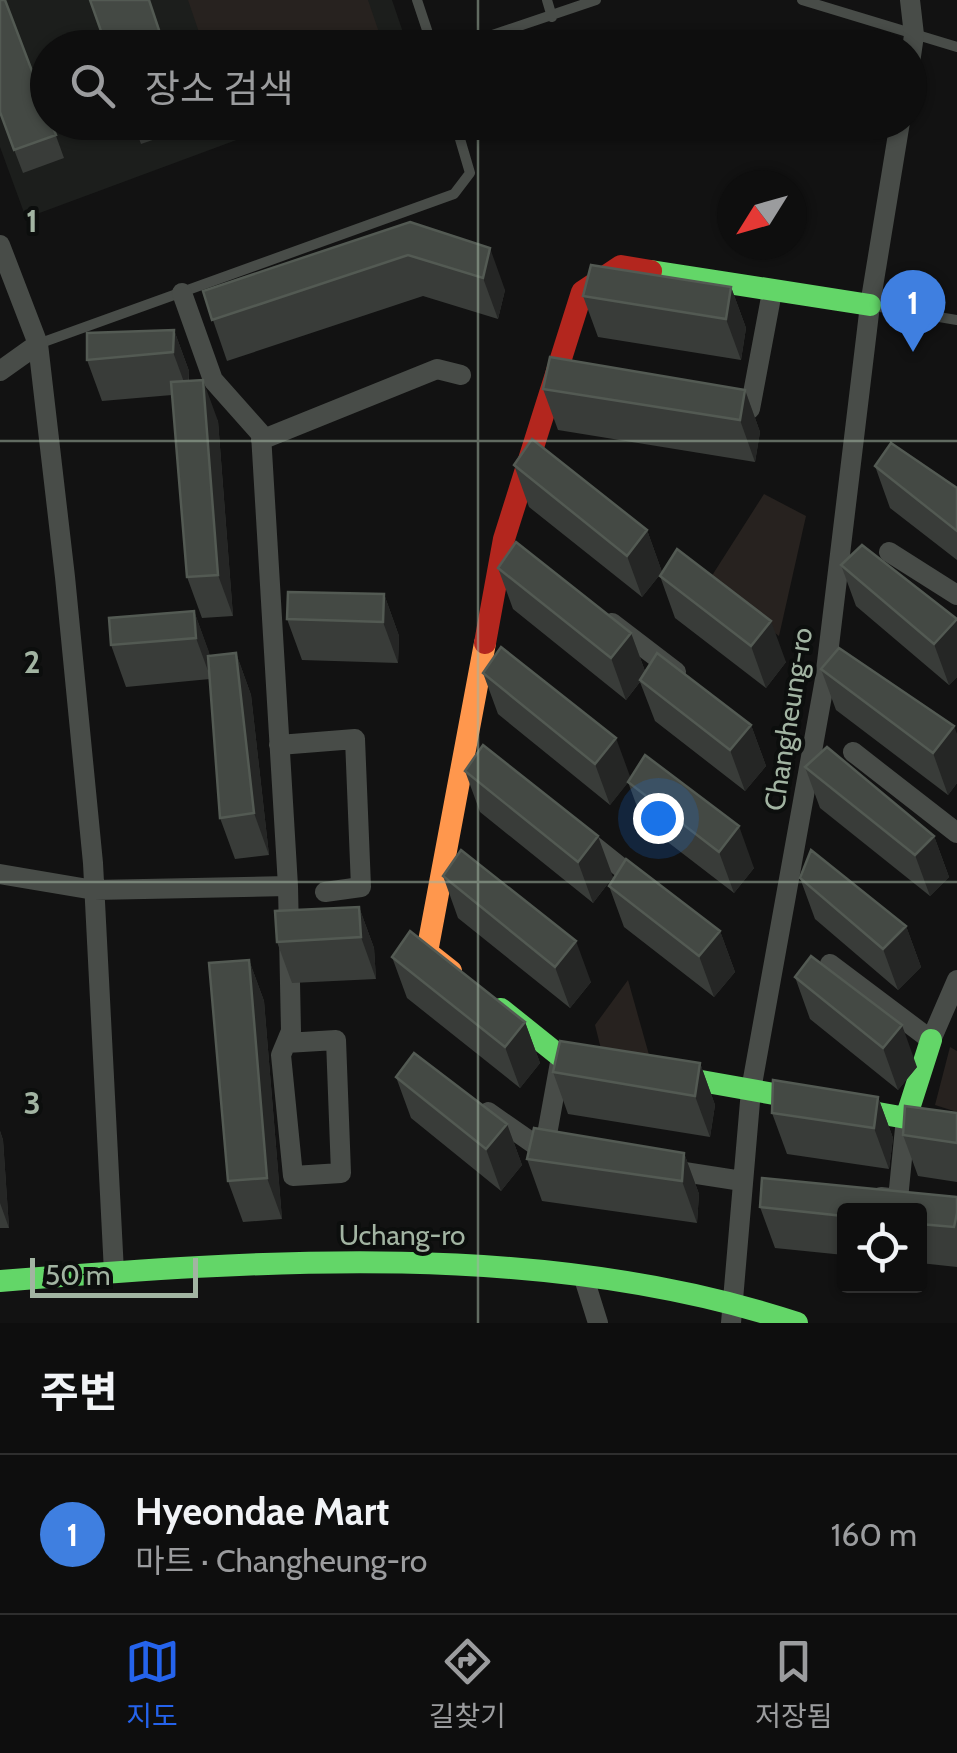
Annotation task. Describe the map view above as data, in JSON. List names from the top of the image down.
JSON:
{
  "streets": {
    "street": ["Changheung-ro", "Uchang-ro"]
  },
  "crossings": [
    ["Changheung-ro", "Uchang-ro"]
  ],
  "scale_bar": "50 m",
  "north": "bottom left",
  "page": {
    "search": "장소 검색",
    "pins": "1",
    "scale": "50 m",
    "heading": "주변",
    "list": [
      {
        "mark": "1",
        "name": "Hyeondae Mart",
        "note": "마트 · Changheung-ro",
        "value": "160 m"
      }
    ],
    "nav": ["지도", "길찾기", "저장됨"]
  },
  "grid": {
    "rows": ["1", "2", "3"]
  }
}
